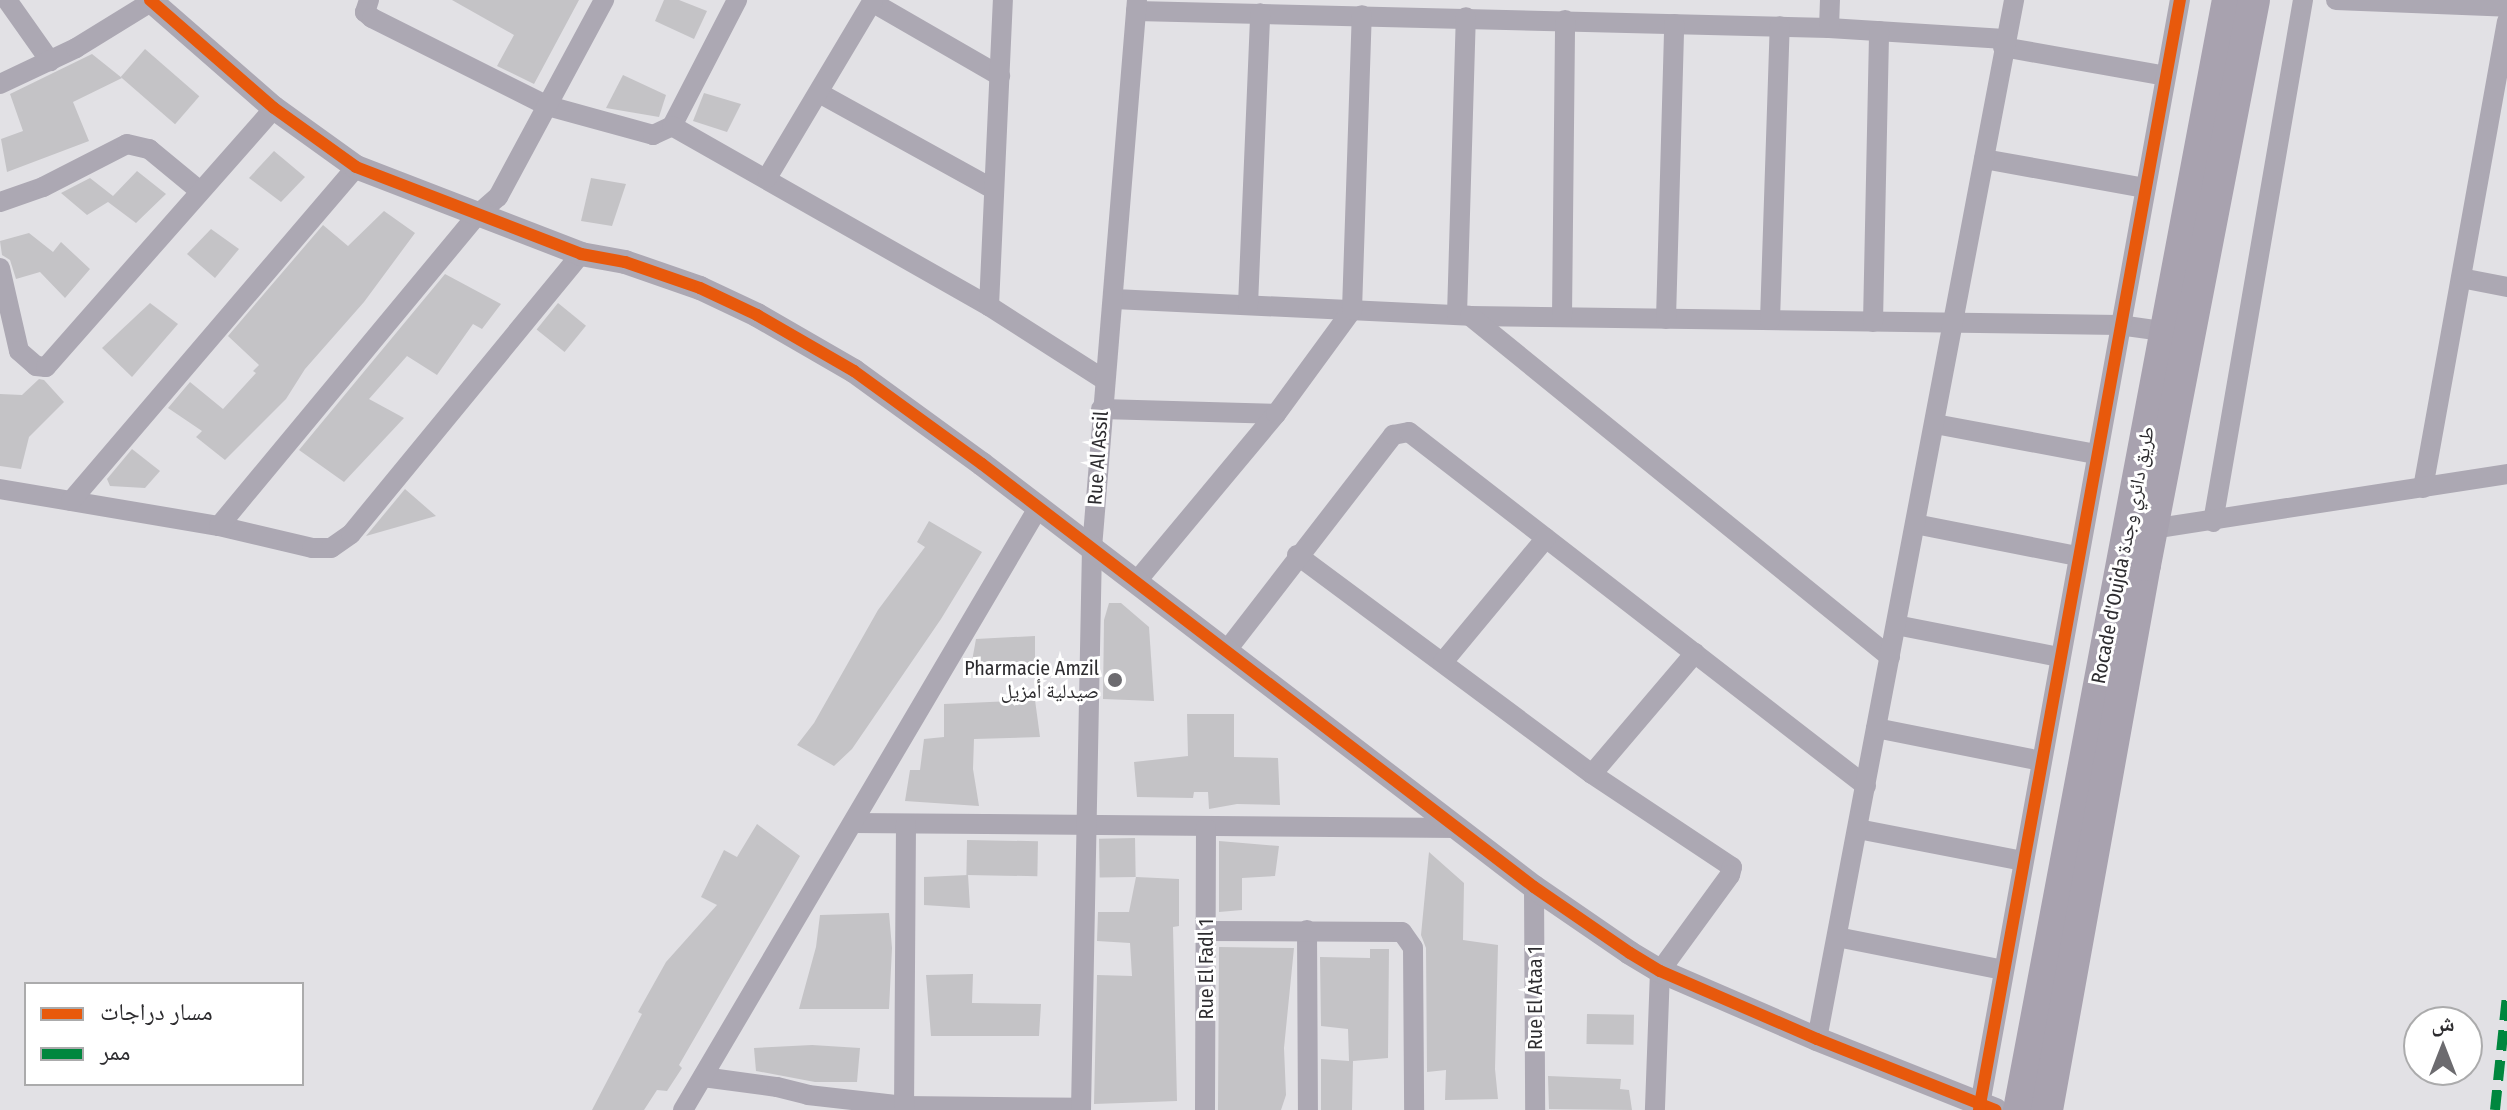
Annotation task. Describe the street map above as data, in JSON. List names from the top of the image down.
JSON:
{
  "streets": {
    "highway": ["Rocade d'Oujda طريق دائري وجدة"],
    "street": ["Rue Al Assil", "Rue El Fadl 1", "Rue El Ataa 1"]
  },
  "places": ["Pharmacie Amzil صيدلية أمزيل"],
  "legend": ["مسار دراجات", "ممر"],
  "north": "top"
}
